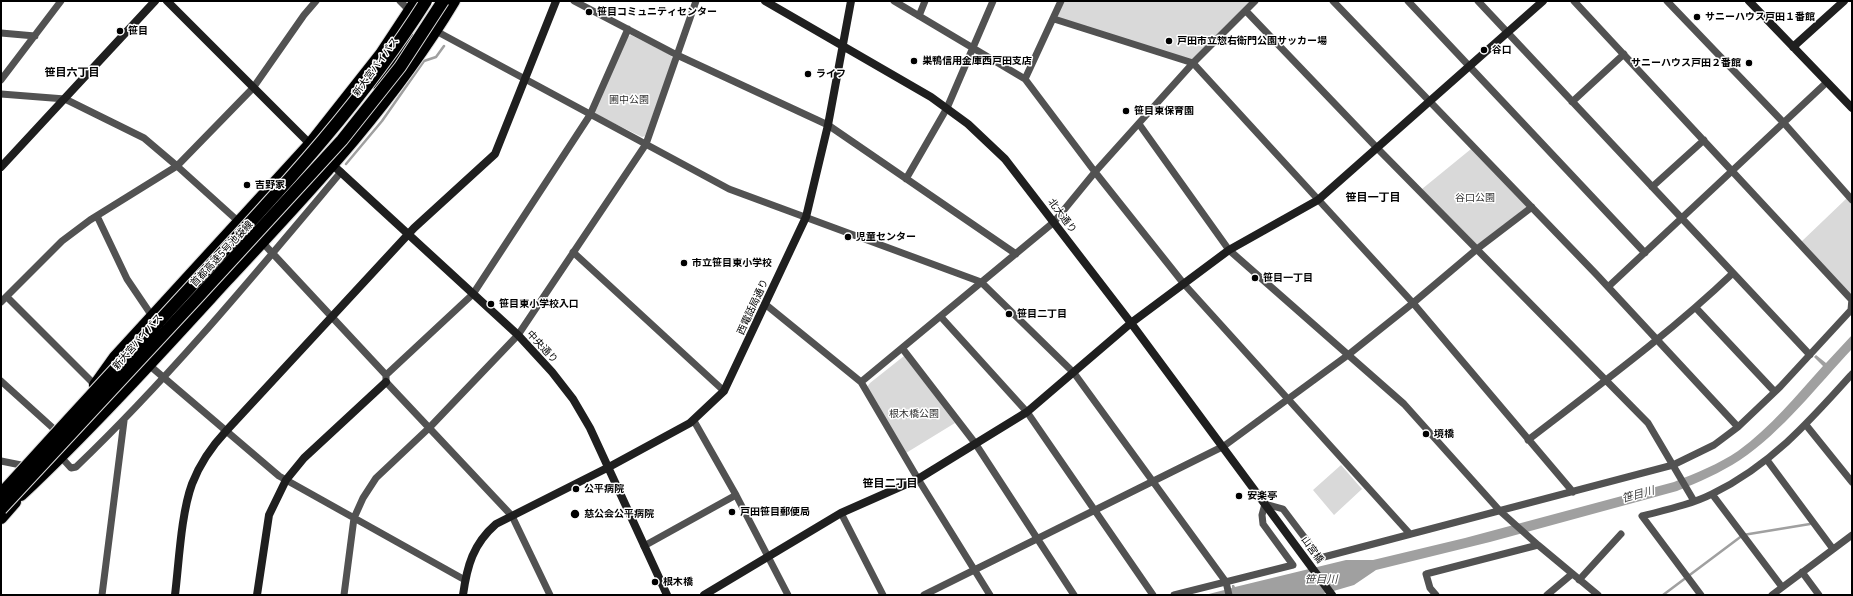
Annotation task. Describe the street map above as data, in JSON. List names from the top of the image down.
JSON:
{
  "streets": {
    "highway": ["新大宮バイパス", "首都高速5号池袋線"],
    "street": [
      "北大通り",
      "西電話局通り",
      "中央通り",
      "山宮橋"
    ]
  },
  "crossings": [
    ["新大宮バイパス", "首都高速5号池袋線"],
    ["北大通り", "西電話局通り"],
    ["北大通り", "山宮橋"],
    ["西電話局通り", "中央通り"]
  ],
  "districts": ["笹目六丁目", "笹目一丁目", "笹目二丁目"],
  "water": ["笹目川"],
  "parks": ["圃中公園", "谷口公園", "根木橋公園"],
  "places": [
    "笹目コミュニティセンター",
    "サニーハウス戸田１番館",
    "笹目",
    "戸田市立惣右衛門公園サッカー場",
    "谷口",
    "巣鴨信用金庫西戸田支店",
    "サニーハウス戸田２番館",
    "ライフ",
    "笹目東保育園",
    "吉野家",
    "児童センター",
    "市立笹目東小学校",
    "笹目一丁目",
    "笹目東小学校入口",
    "笹目二丁目",
    "境橋",
    "公平病院",
    "安楽亭",
    "戸田笹目郵便局",
    "慈公会公平病院",
    "根木橋"
  ]
}
